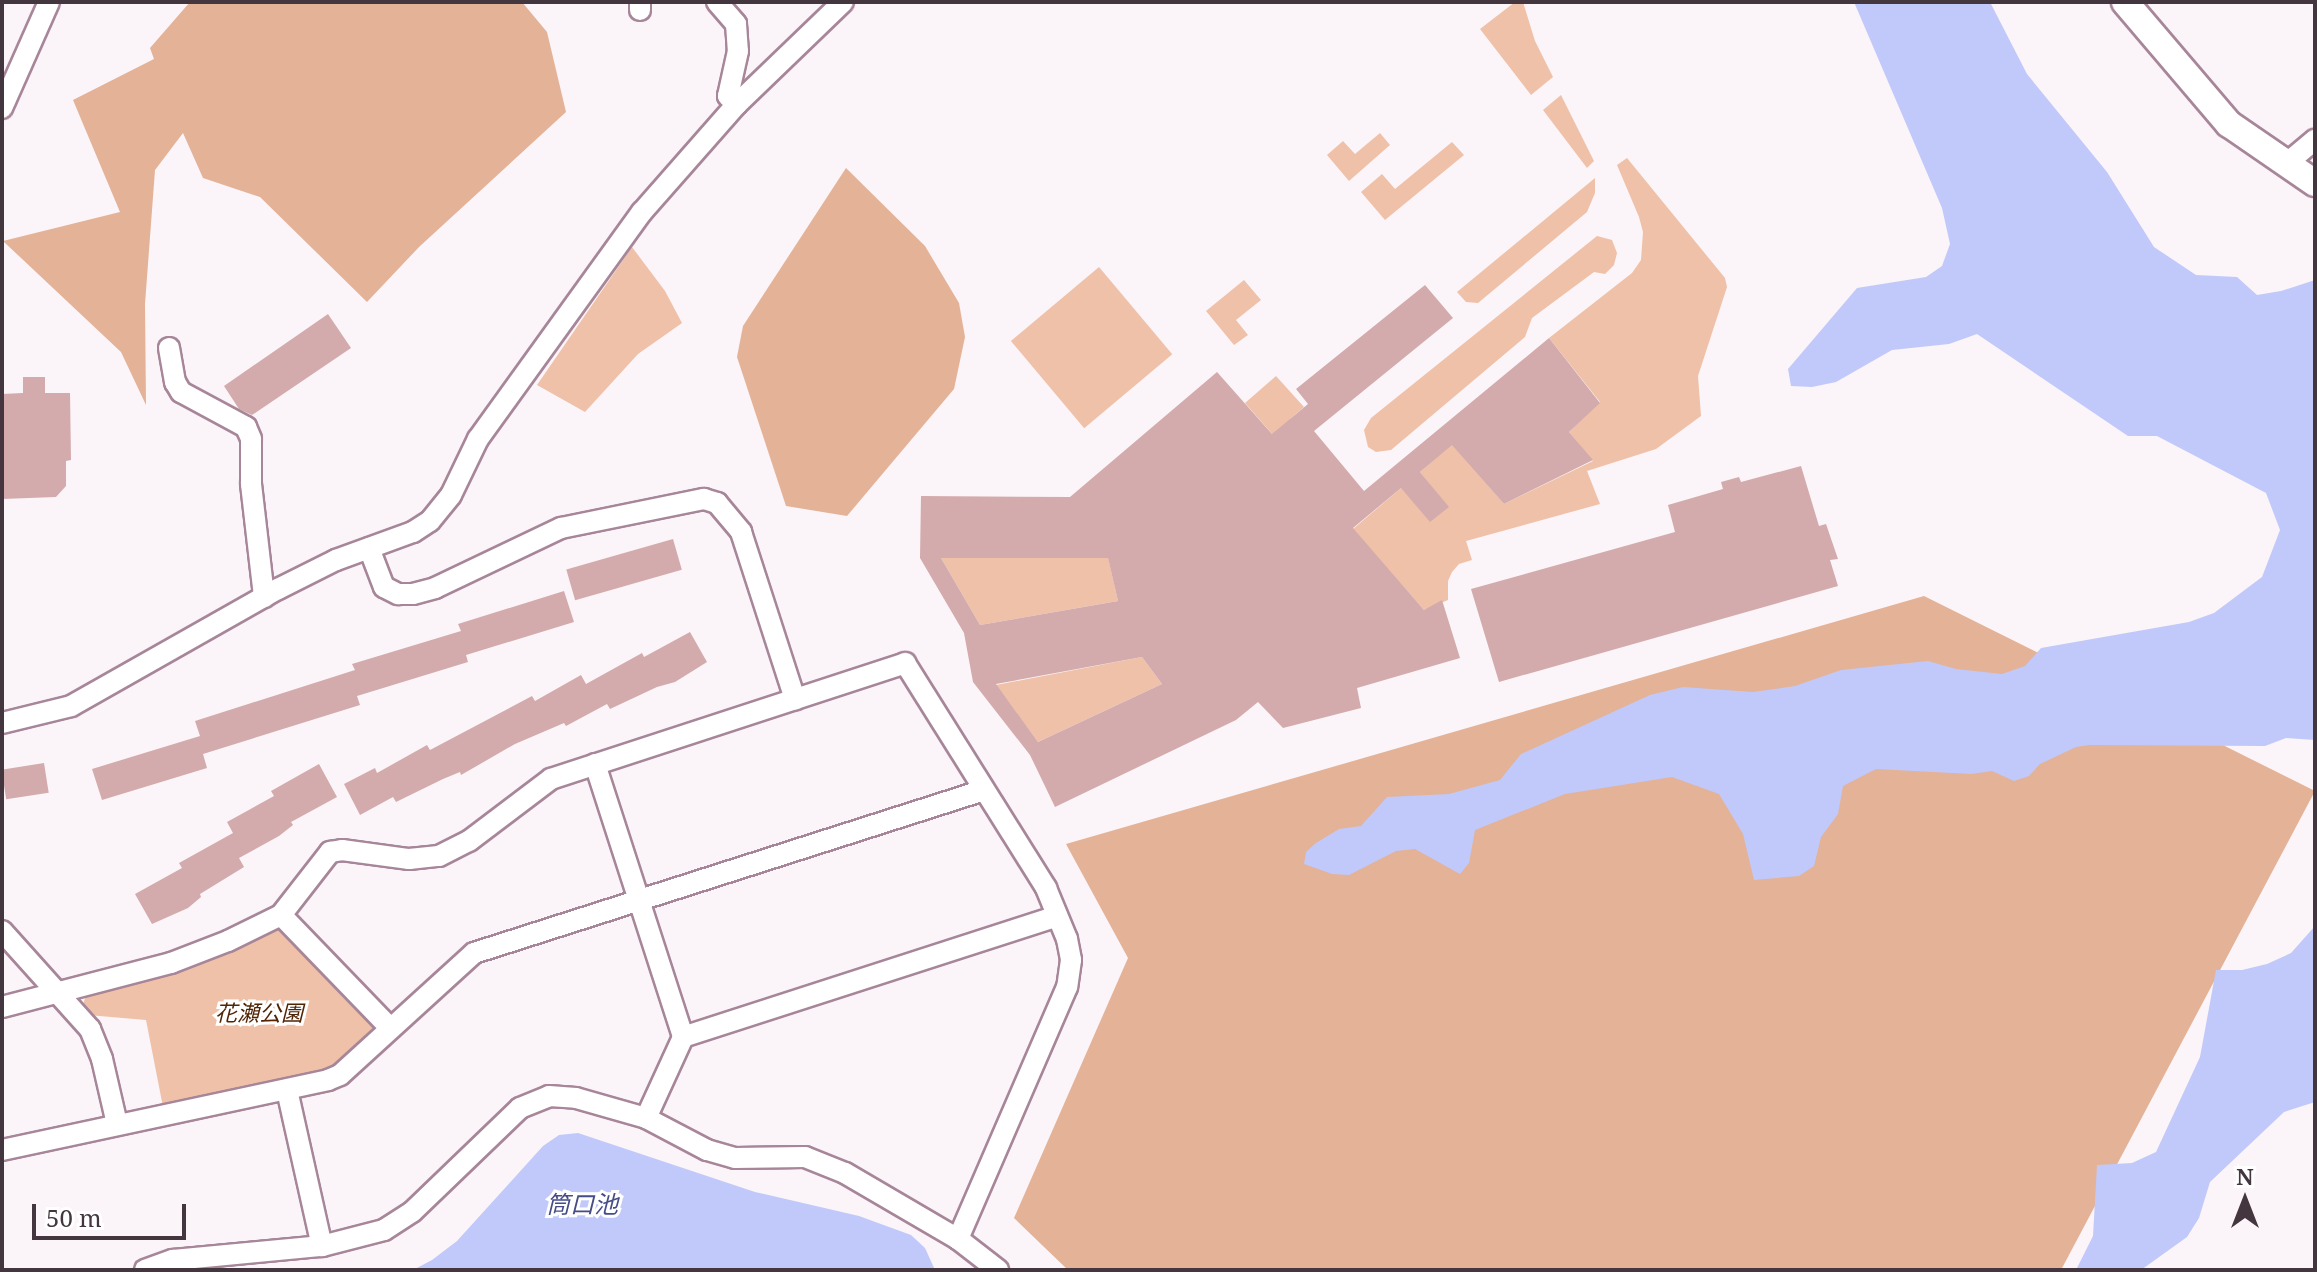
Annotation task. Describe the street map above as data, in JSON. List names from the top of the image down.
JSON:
{
  "water": ["筒口池"],
  "parks": ["花瀬公園"],
  "scale_bar": "50 m",
  "north": "top"
}
